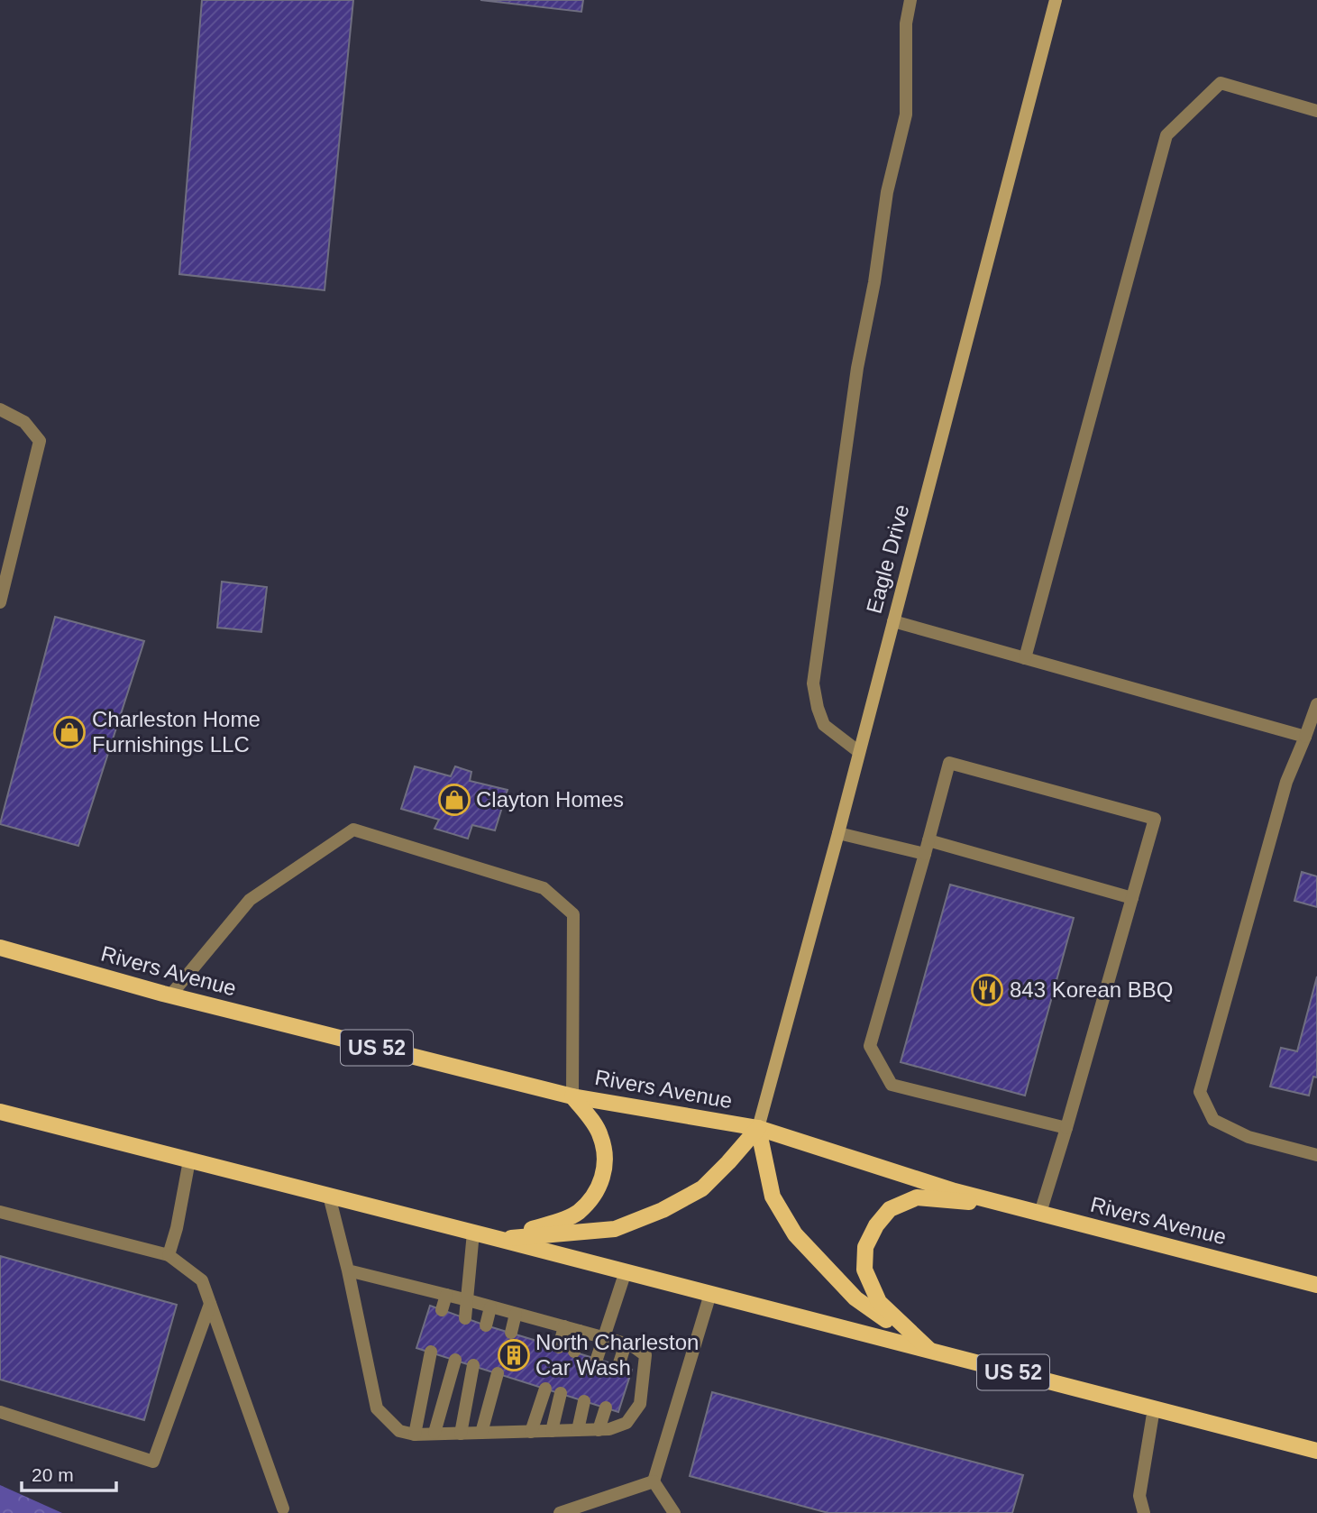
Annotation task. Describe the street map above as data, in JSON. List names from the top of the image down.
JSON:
{
  "streets": {
    "main road": ["Rivers Avenue", "US 52"],
    "street": ["Eagle Drive"]
  },
  "crossings": [
    ["Eagle Drive", "Rivers Avenue"]
  ],
  "places": {
    "shop": ["Charleston Home Furnishings LLC", "Clayton Homes"],
    "restaurant": ["843 Korean BBQ"],
    "building": ["North Charleston Car Wash"]
  },
  "scale_bar": "20 m"
}
